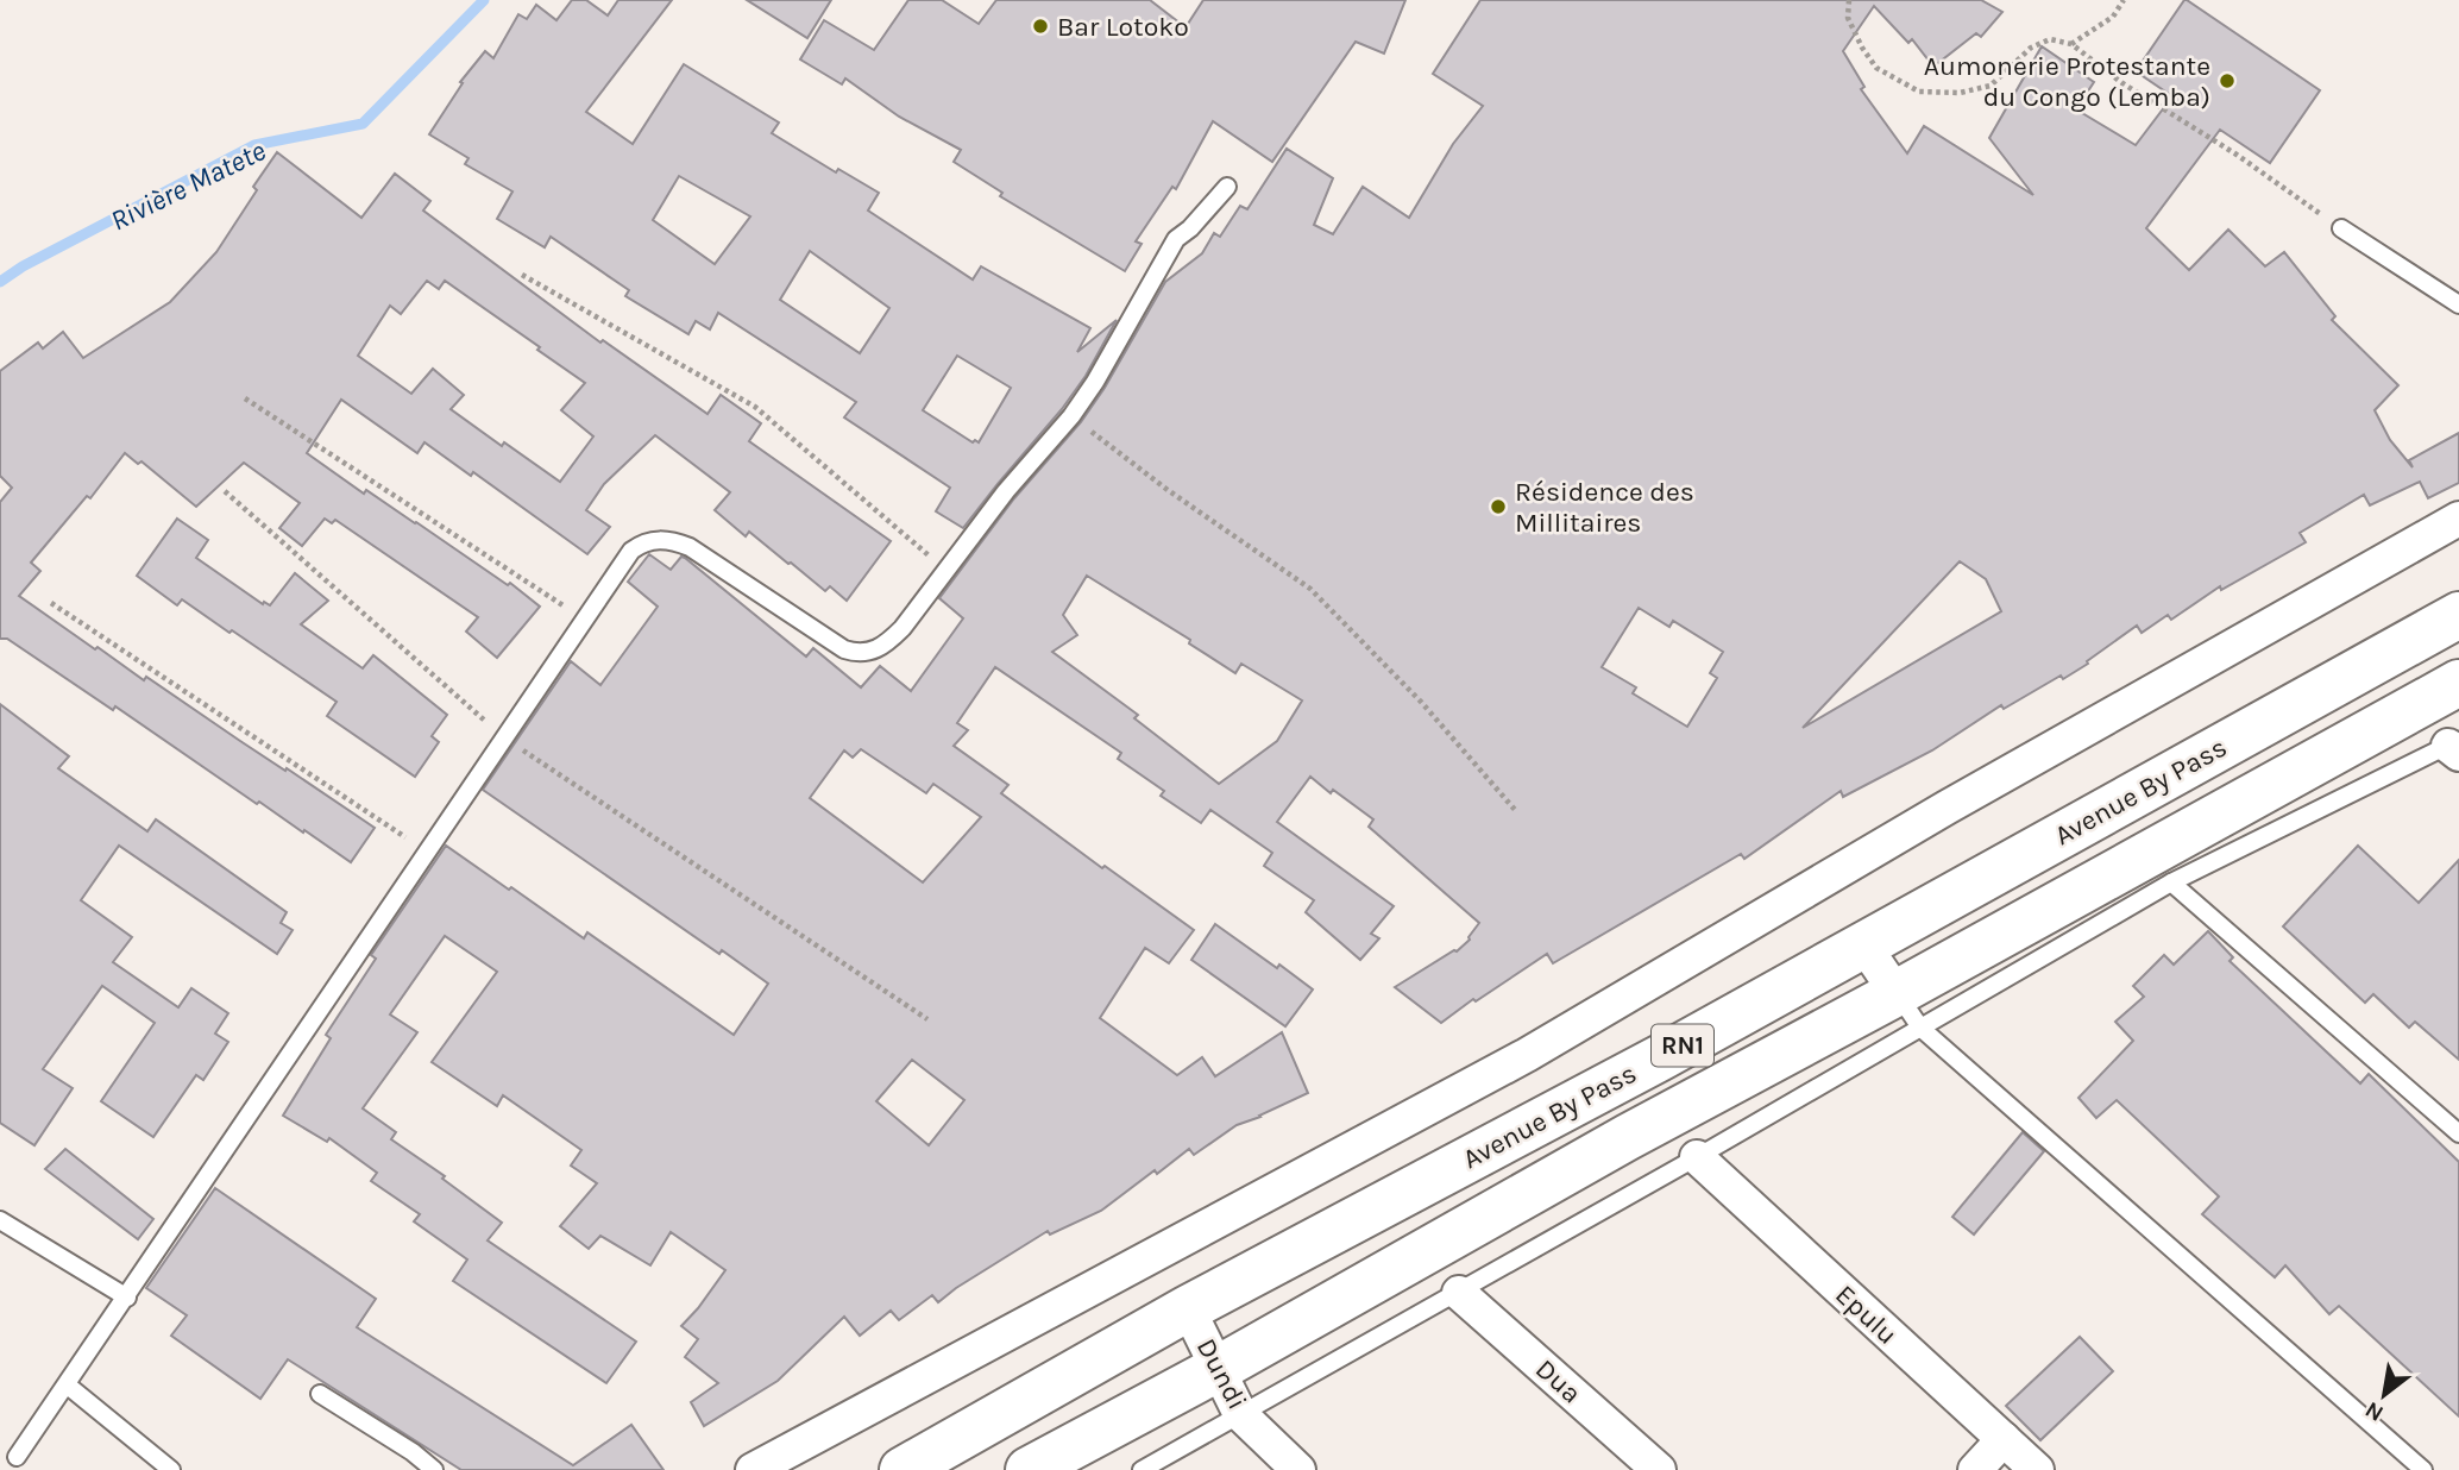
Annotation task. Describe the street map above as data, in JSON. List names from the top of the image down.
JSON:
{
  "streets": {
    "highway": ["Avenue By Pass", "RN1"],
    "street": ["Epulu", "Dundi", "Dua"]
  },
  "crossings": [
    ["Avenue By Pass", "Dundi"]
  ],
  "water": ["Rivière Matete"],
  "places": ["Bar Lotoko", "Aumonerie Protestante du Congo (Lemba)", "Résidence des Millitaires"],
  "north": "bottom left"
}
